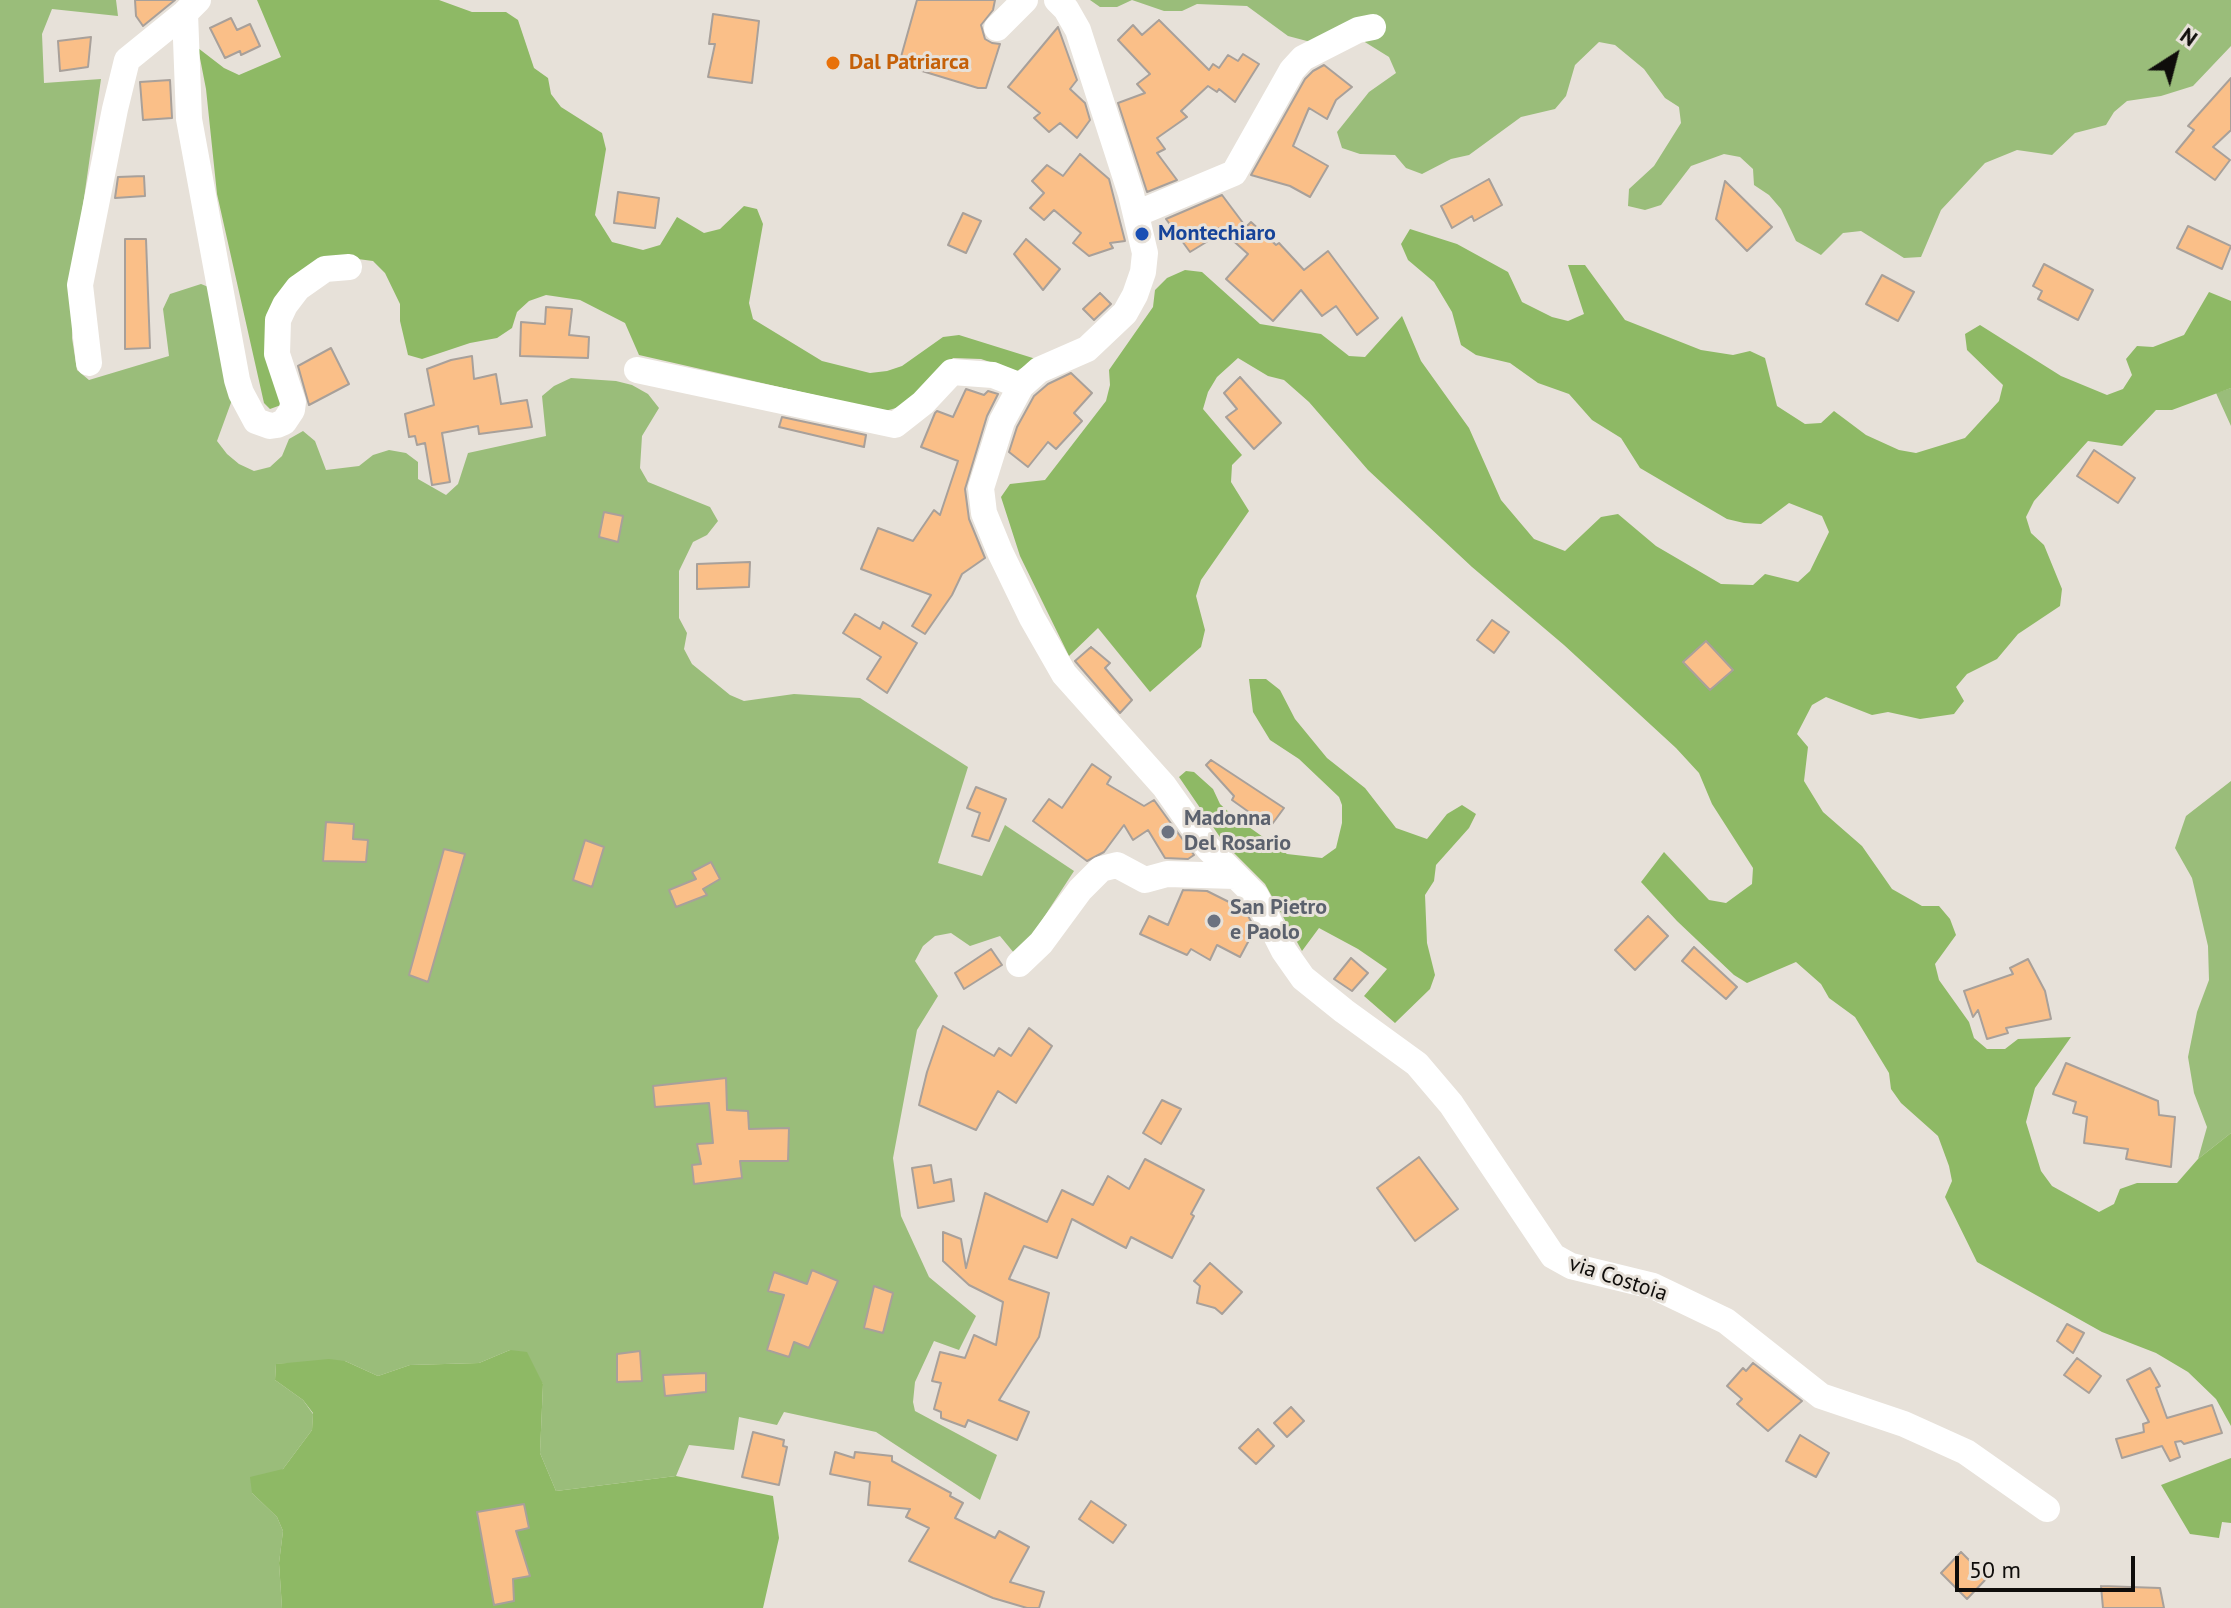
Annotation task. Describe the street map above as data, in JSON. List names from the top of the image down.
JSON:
{
  "streets": {
    "street": ["via Costoia"]
  },
  "places": [
    "Dal Patriarca",
    "Montechiaro",
    "Madonna Del Rosario",
    "San Pietro e Paolo"
  ],
  "scale_bar": "50 m",
  "north": "top right"
}
